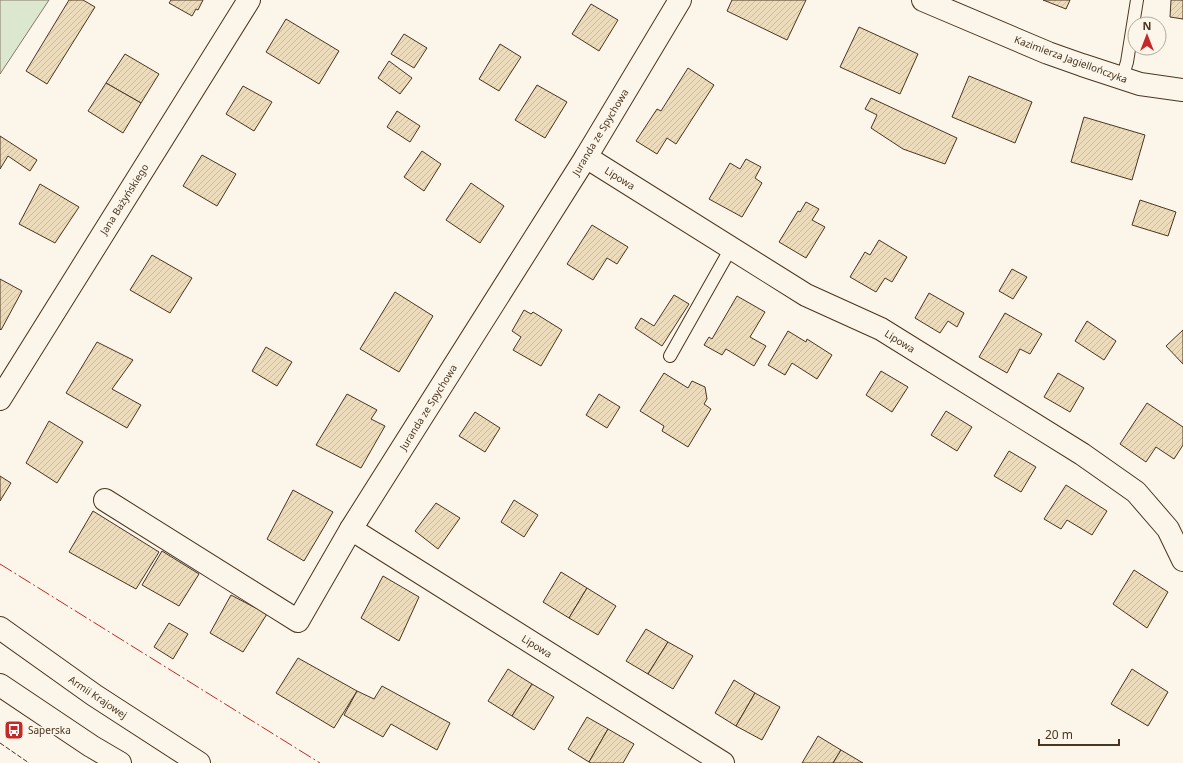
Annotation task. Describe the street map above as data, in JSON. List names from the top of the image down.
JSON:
{
  "streets": {
    "street": [
      "Kazimierza Jagiellończyka",
      "Juranda ze Spychowa",
      "Lipowa",
      "Jana Bażyńskiego",
      "Armii Krajowej"
    ]
  },
  "crossings": [
    ["Juranda ze Spychowa", "Lipowa"]
  ],
  "places": {
    "bus stop": ["Saperska"]
  },
  "scale_bar": "20 m",
  "north": "top"
}
